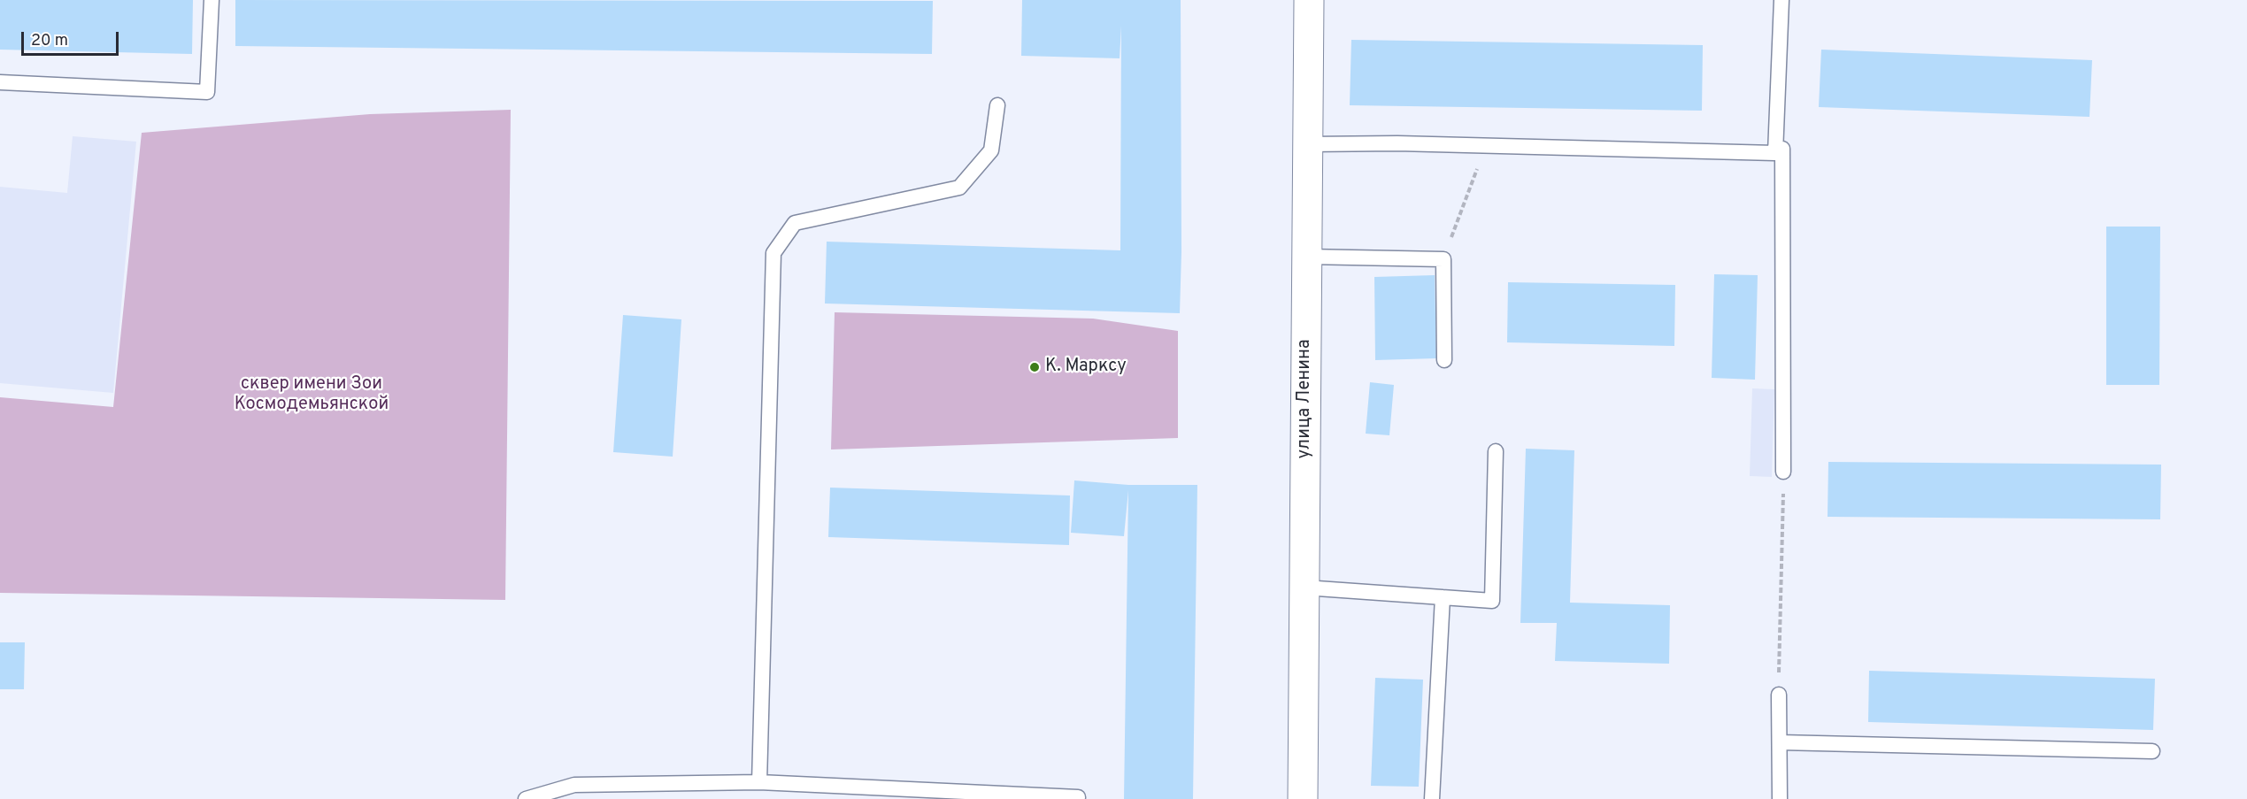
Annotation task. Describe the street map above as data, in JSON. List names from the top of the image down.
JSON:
{
  "streets": {
    "main road": ["улица Ленина"]
  },
  "parks": ["сквер имени Зои Космодемьянской"],
  "places": ["К. Марксу"],
  "scale_bar": "20 m"
}
